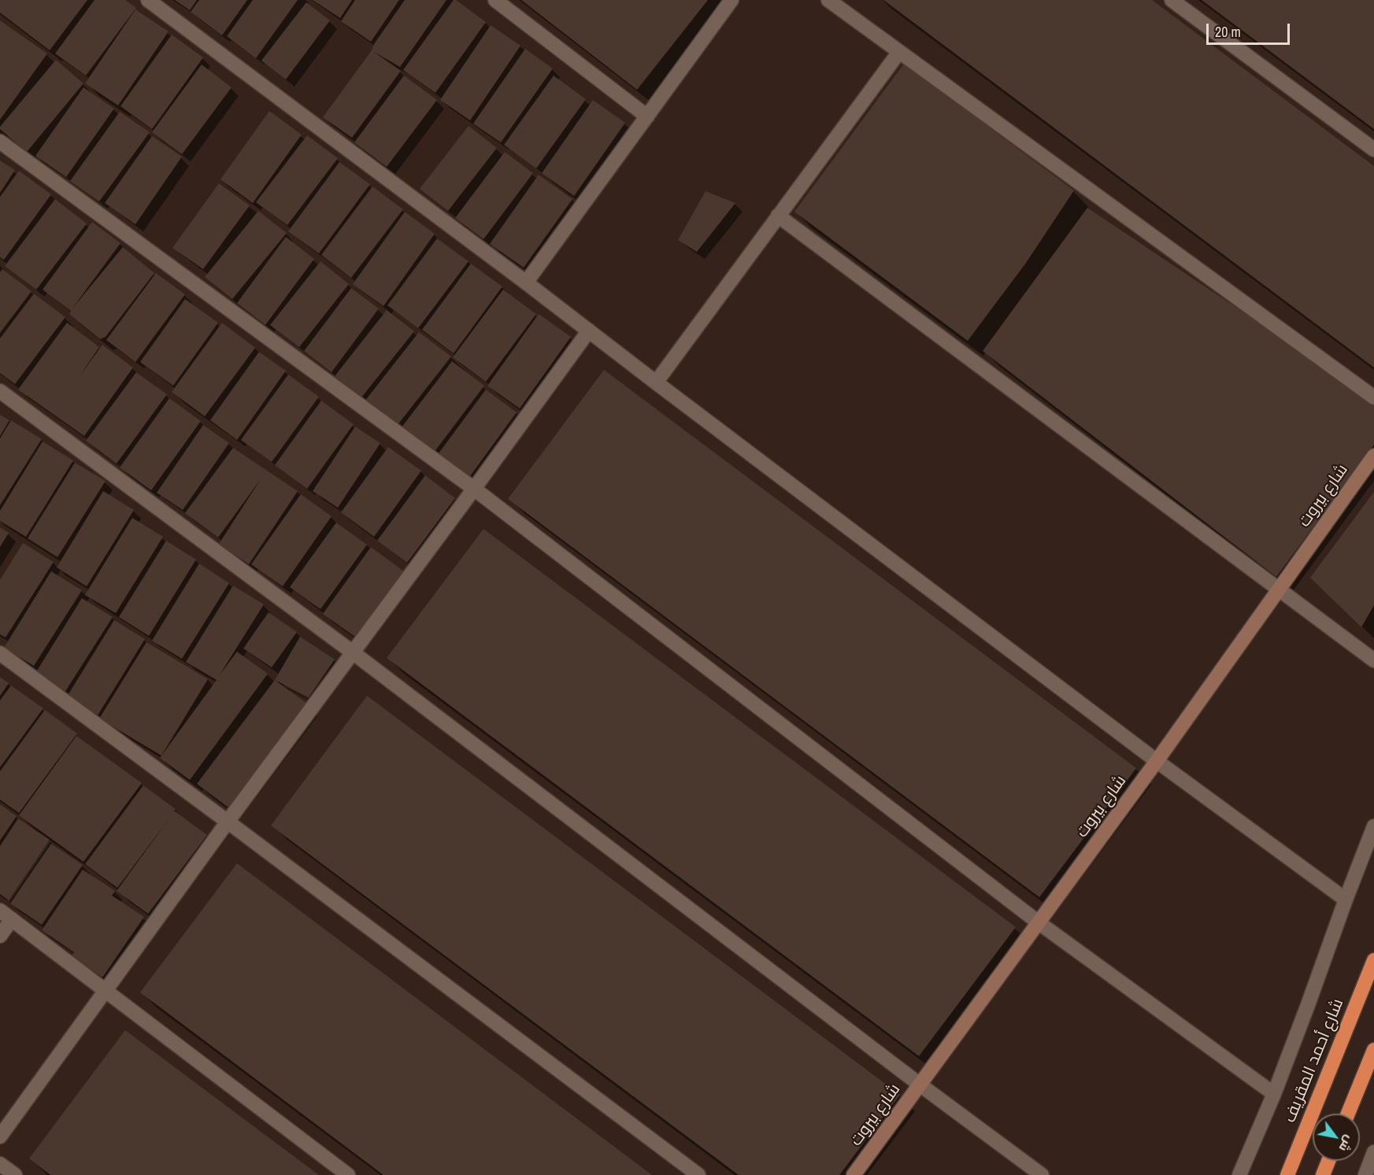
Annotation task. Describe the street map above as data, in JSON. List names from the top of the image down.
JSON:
{
  "streets": {
    "highway": ["شارع أحمد المقريف"],
    "street": ["شارع بيروت"]
  },
  "scale_bar": "20 m",
  "north": "bottom right"
}
